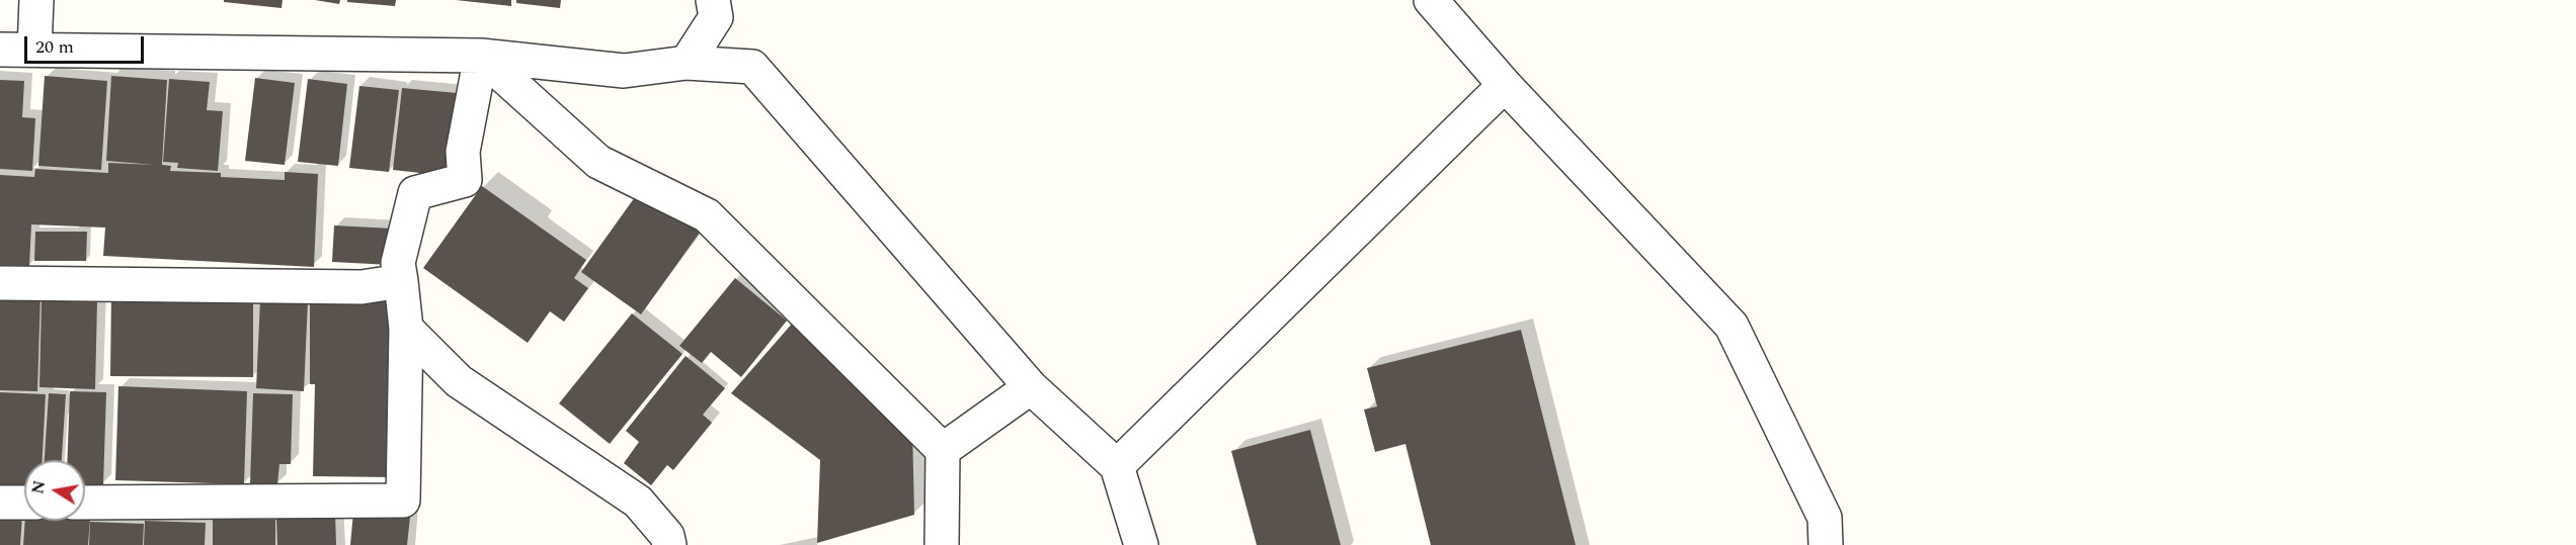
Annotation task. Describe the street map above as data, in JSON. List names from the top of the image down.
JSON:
{
  "scale_bar": "20 m",
  "north": "left"
}
